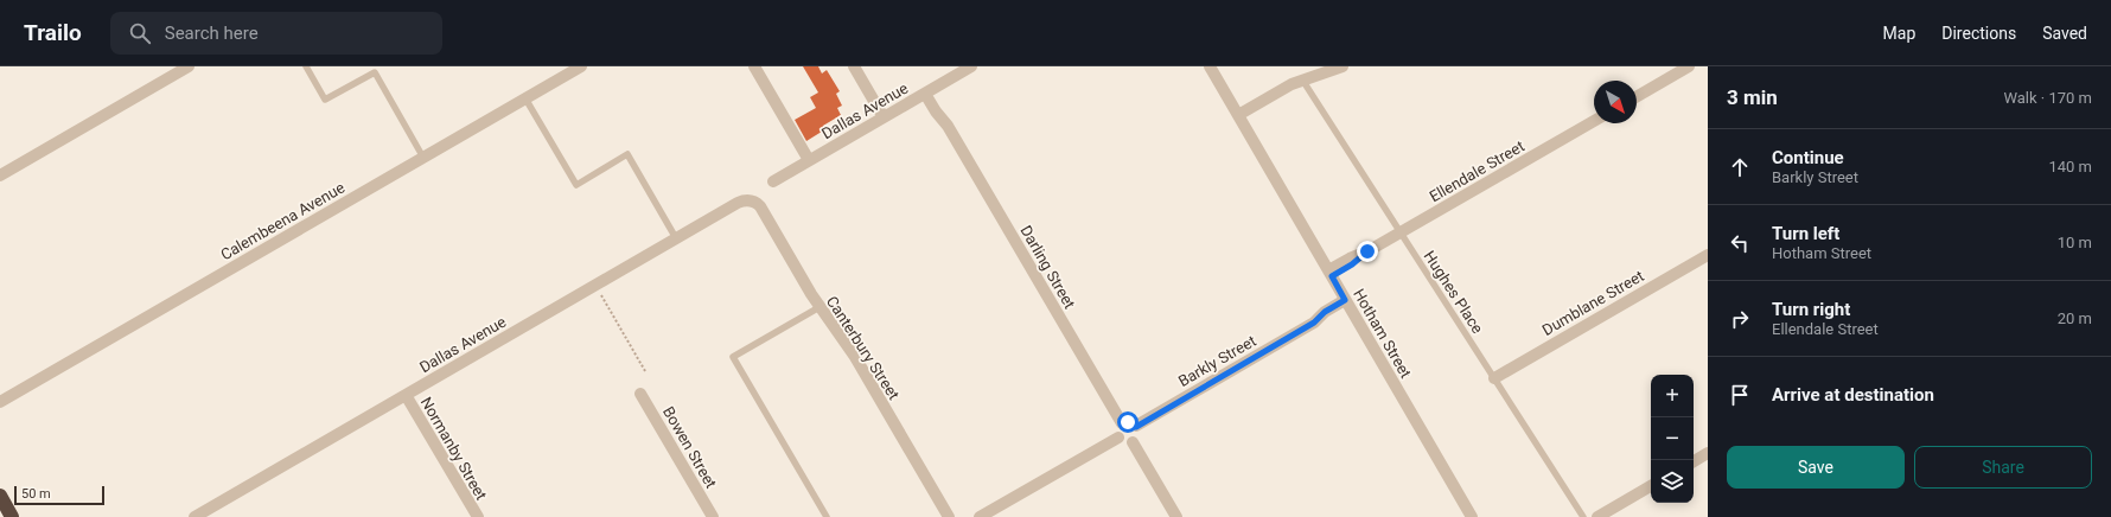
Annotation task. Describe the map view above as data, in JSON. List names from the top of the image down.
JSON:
{
  "streets": {
    "street": [
      "Dallas Avenue",
      "Ellendale Street",
      "Calembeena Avenue",
      "Darling Street",
      "Dumblane Street",
      "Hotham Street",
      "Canterbury Street",
      "Barkly Street",
      "Bowen Street",
      "Normanby Street"
    ],
    "lane": ["Hughes Place"]
  },
  "crossings": [
    ["Dallas Avenue", "Darling Street"],
    ["Dallas Avenue", "Canterbury Street"],
    ["Dallas Avenue", "Normanby Street"],
    ["Ellendale Street", "Hughes Place"],
    ["Ellendale Street", "Hotham Street"],
    ["Darling Street", "Barkly Street"],
    ["Hughes Place", "Dumblane Street"],
    ["Hotham Street", "Barkly Street"]
  ],
  "scale_bar": "50 m",
  "north": "bottom right",
  "page": {
    "header": "Trailo",
    "search": "Search here",
    "nav": ["Map", "Directions", "Saved"],
    "heading": ["3 min", "Walk · 170 m"],
    "list": [
      ["Continue", "Barkly Street", "140 m"],
      ["Turn left", "Hotham Street", "10 m"],
      ["Turn right", "Ellendale Street", "20 m"],
      "Arrive at destination"
    ],
    "map_buttons": ["+", "−"],
    "buttons": ["Save", "Share"],
    "scale": "50 m"
  }
}
